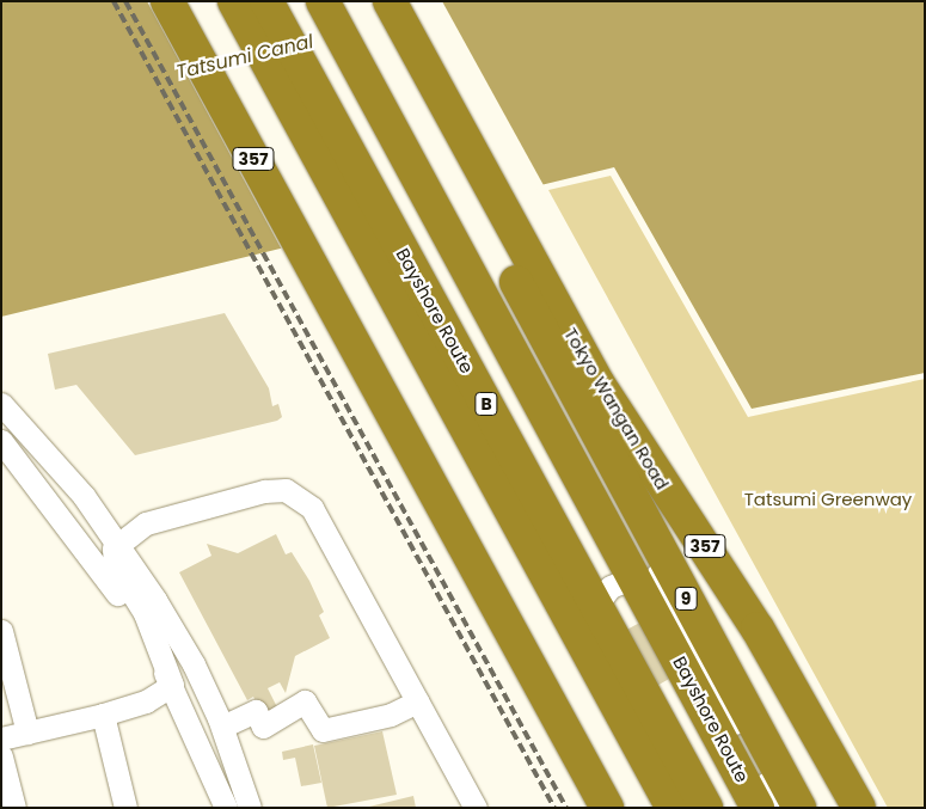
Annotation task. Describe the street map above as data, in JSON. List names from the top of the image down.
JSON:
{
  "streets": {
    "highway": [
      "357",
      "Bayshore Route",
      "B",
      "Tokyo Wangan Road",
      "9"
    ]
  },
  "water": ["Tatsumi Canal"],
  "parks": ["Tatsumi Greenway"]
}
